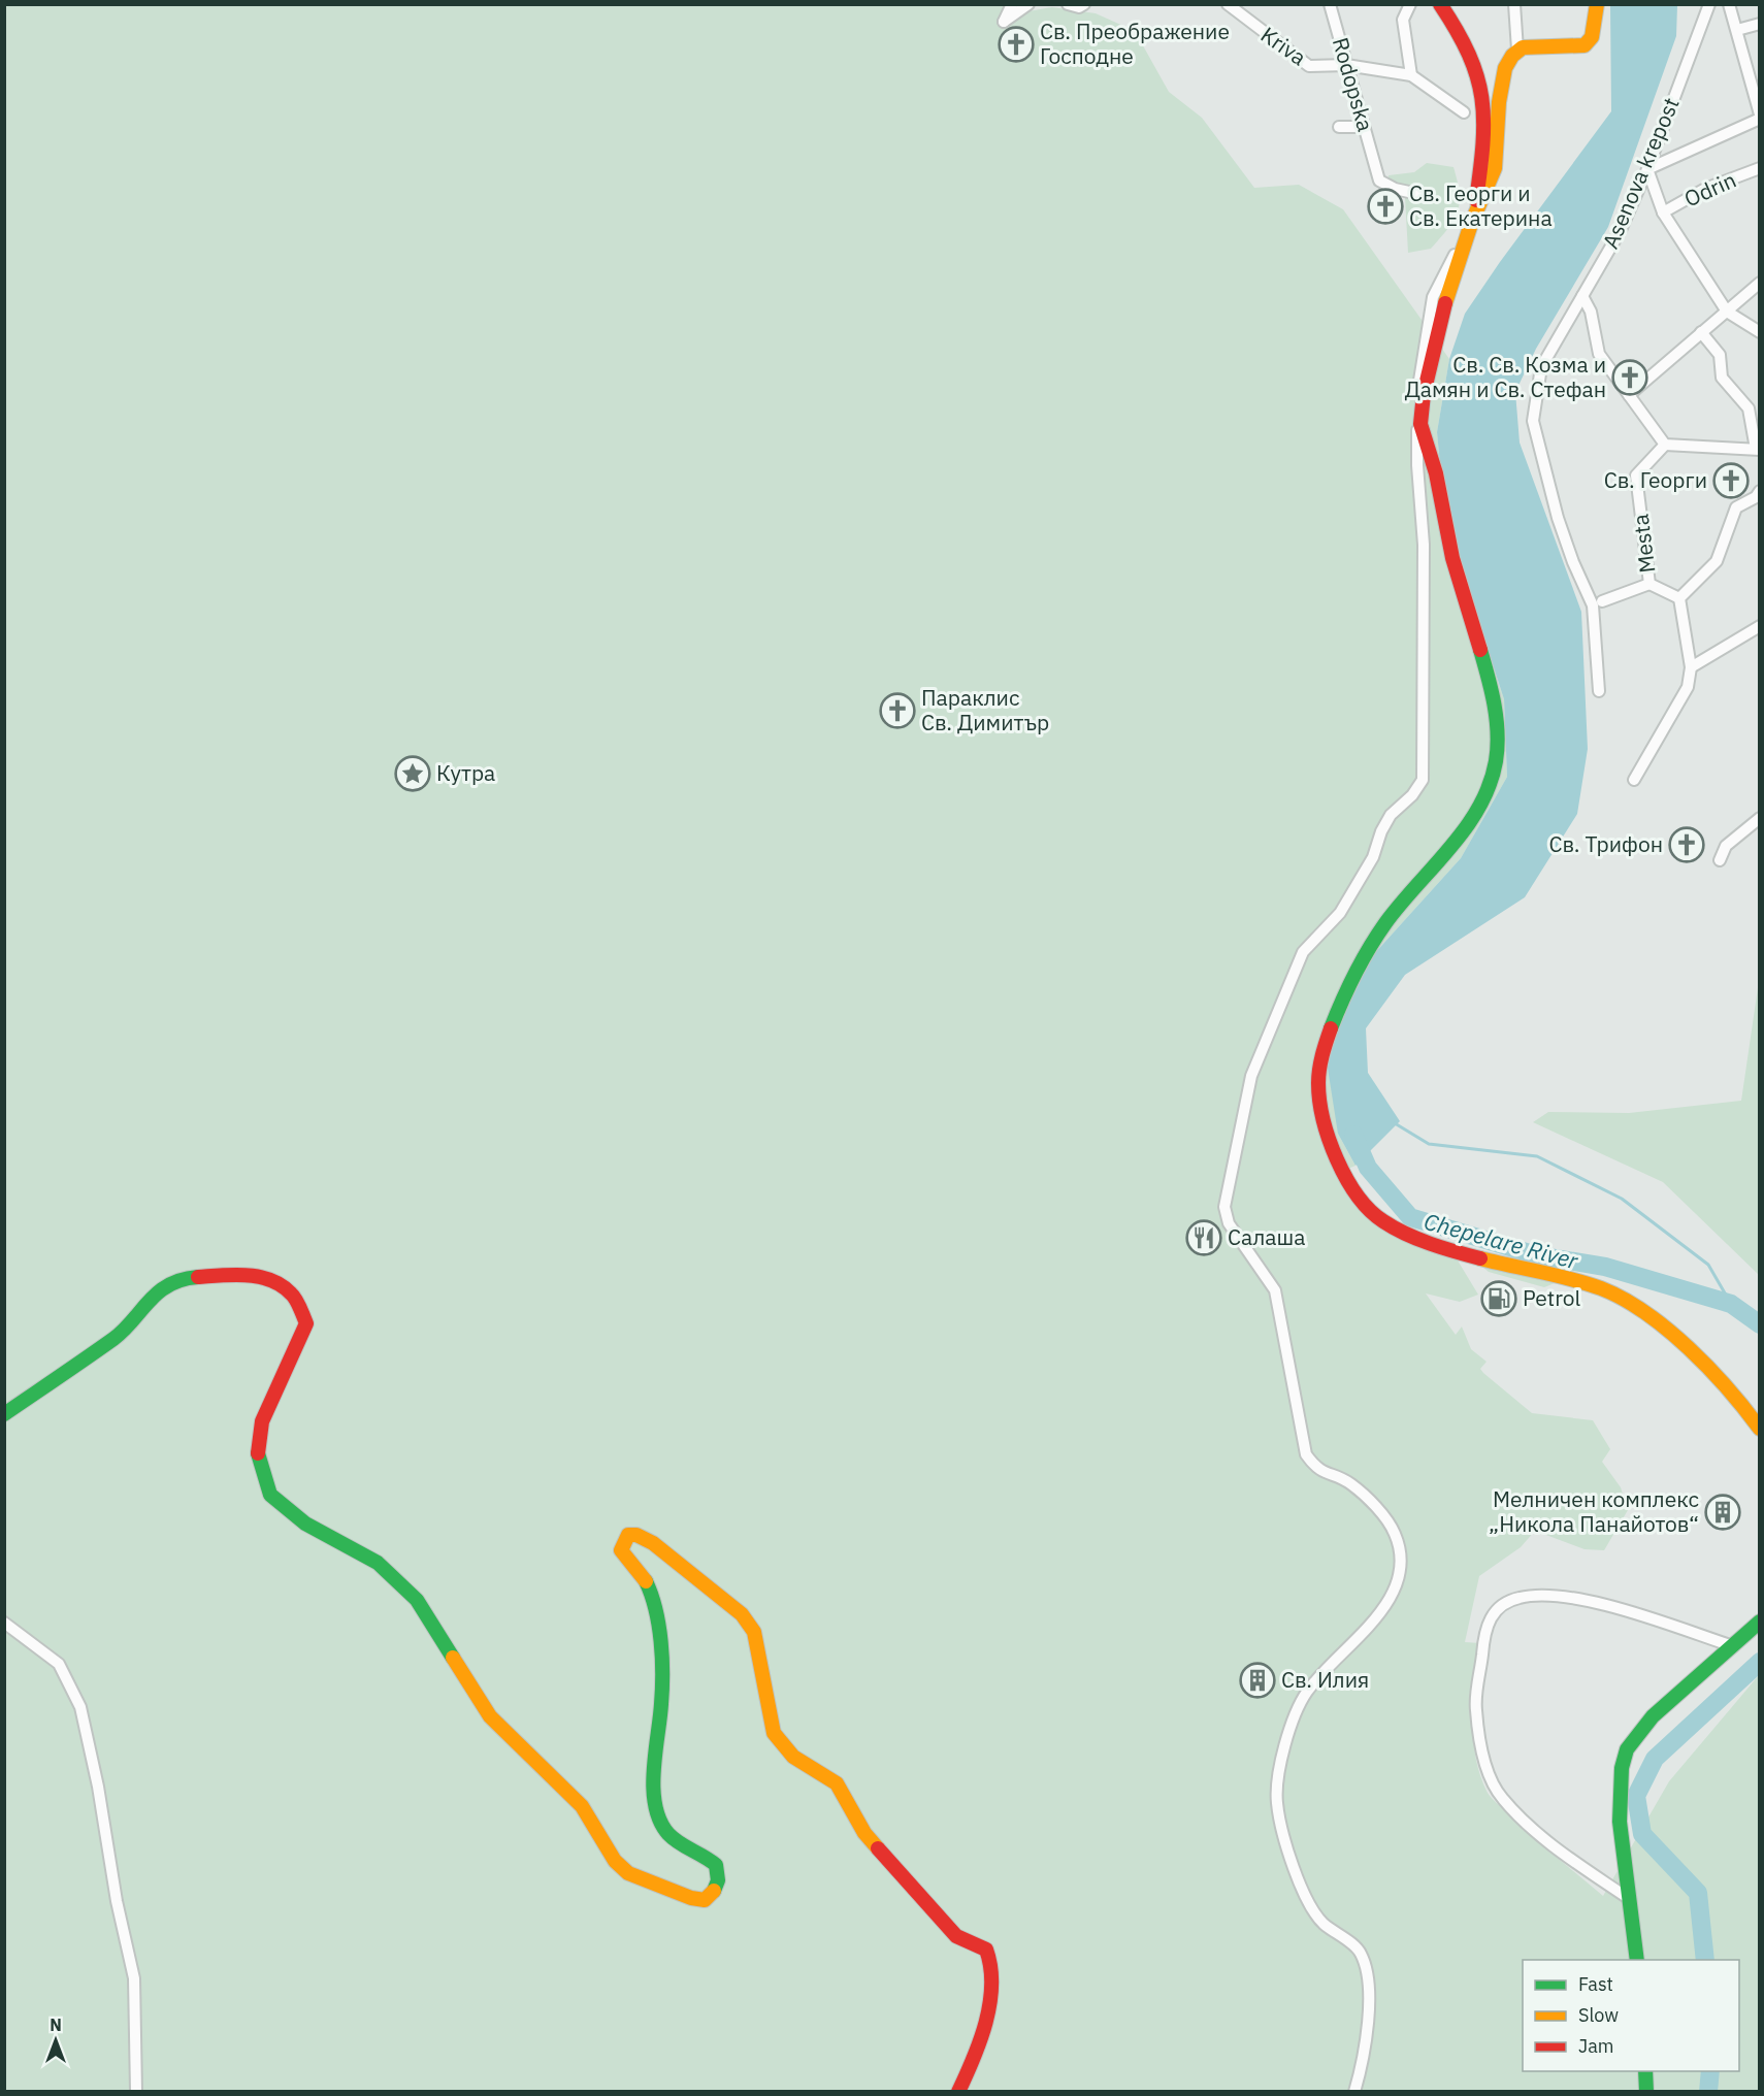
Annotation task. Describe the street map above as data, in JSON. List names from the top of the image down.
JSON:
{
  "streets": {
    "street": [
      "Kriva",
      "Rodopska",
      "Asenova krepost",
      "Odrin",
      "Mesta"
    ]
  },
  "crossings": [
    ["Kriva", "Rodopska"]
  ],
  "water": ["Chepelare River"],
  "places": {
    "church": [
      "Св. Преображение Господне",
      "Св. Георги и Св. Екатерина",
      "Св. Св. Козма и Дамян и Св. Стефан",
      "Св. Георги",
      "Параклис Св. Димитър",
      "Св. Трифон"
    ],
    "place": ["Кутра"],
    "restaurant": ["Салаша"],
    "fuel station": ["Petrol"],
    "building": ["Мелничен комплекс „Никола Панайотов“", "Св. Илия"]
  },
  "legend": ["Fast", "Slow", "Jam"],
  "north": "top"
}
